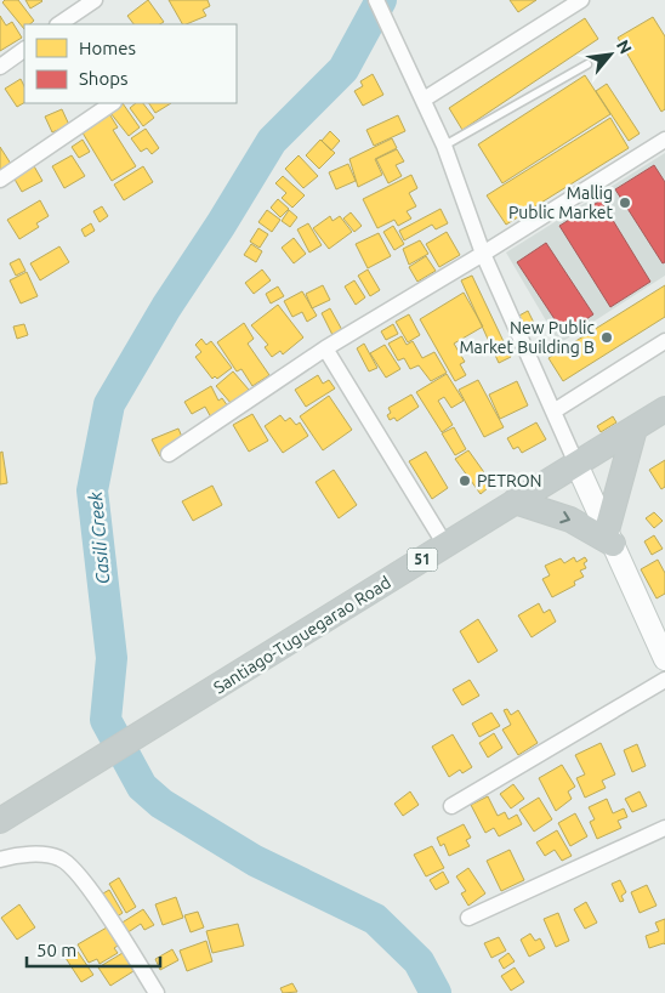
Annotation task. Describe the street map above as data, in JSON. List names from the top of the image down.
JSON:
{
  "streets": {
    "highway": ["51", "Santiago-Tuguegarao Road"]
  },
  "water": ["Casili Creek"],
  "places": ["Mallig Public Market", "New Public Market Building B", "PETRON"],
  "legend": ["Homes", "Shops"],
  "scale_bar": "50 m",
  "north": "top right"
}
